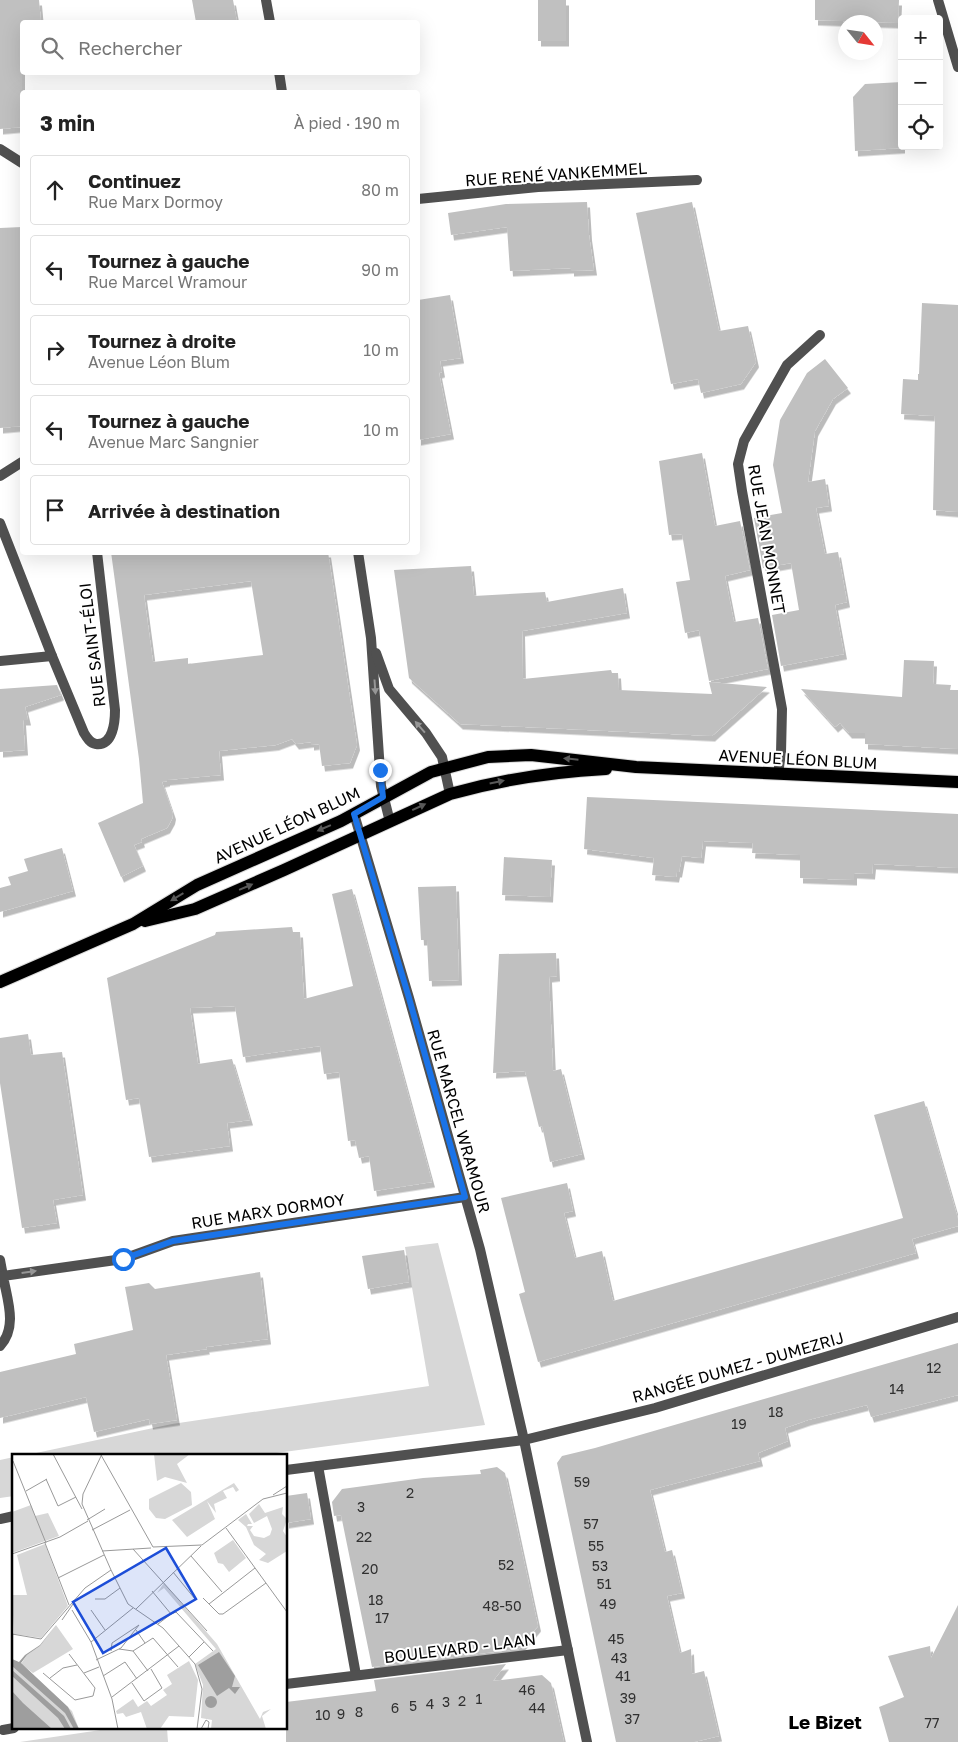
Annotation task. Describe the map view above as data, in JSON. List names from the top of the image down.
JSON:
{
  "streets": {
    "main road": ["AVENUE LÉON BLUM"],
    "street": [
      "RUE RENÉ VANKEMMEL",
      "RUE JEAN MONNET",
      "RUE SAINT-ÉLOI",
      "RUE MARCEL WRAMOUR",
      "RUE MARX DORMOY",
      "RANGÉE DUMEZ - DUMEZRIJ",
      "BOULEVARD - LAAN"
    ]
  },
  "crossings": [
    ["RUE JEAN MONNET", "AVENUE LÉON BLUM"],
    ["AVENUE LÉON BLUM", "RUE MARCEL WRAMOUR"],
    ["RUE MARCEL WRAMOUR", "RUE MARX DORMOY"],
    ["RUE MARCEL WRAMOUR", "RANGÉE DUMEZ - DUMEZRIJ"],
    ["RUE MARCEL WRAMOUR", "BOULEVARD - LAAN"]
  ],
  "one_way": ["RUE MARX DORMOY"],
  "districts": ["Le Bizet"],
  "house_numbers": [
    "12",
    "14",
    "18",
    "19",
    "59",
    "2",
    "3",
    "57",
    "22",
    "55",
    "52",
    "53",
    "20",
    "51",
    "18",
    "49",
    "48-50",
    "17",
    "45",
    "43",
    "41",
    "46",
    "39",
    "1",
    "2",
    "3",
    "4",
    "5",
    "6",
    "44",
    "8",
    "9",
    "10",
    "37",
    "77"
  ],
  "north": "bottom right",
  "page": {
    "map_buttons": ["+", "−"],
    "search": "Rechercher",
    "heading": ["3 min", "À pied · 190 m"],
    "list": [
      ["Continuez", "Rue Marx Dormoy", "80 m"],
      ["Tournez à gauche", "Rue Marcel Wramour", "90 m"],
      ["Tournez à droite", "Avenue Léon Blum", "10 m"],
      ["Tournez à gauche", "Avenue Marc Sangnier", "10 m"],
      "Arrivée à destination"
    ]
  }
}
